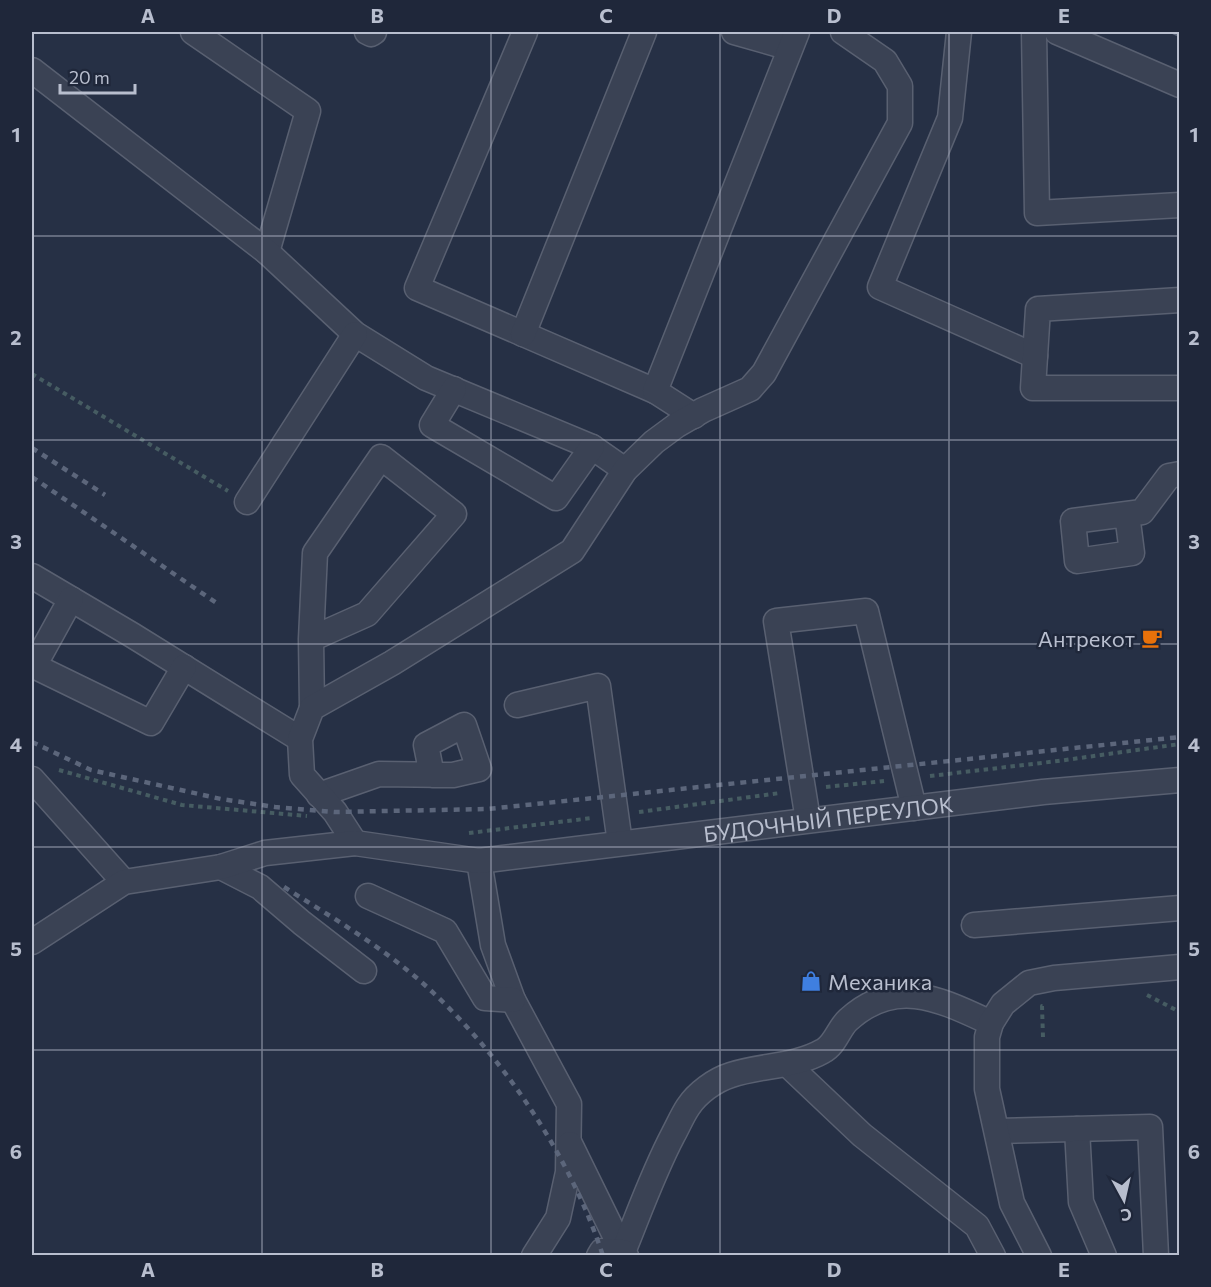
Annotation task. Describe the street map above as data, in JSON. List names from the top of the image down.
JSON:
{
  "streets": {
    "street": ["БУДОЧНЫЙ ПЕРЕУЛОК"]
  },
  "places": {
    "cafe": ["Антрекот"],
    "shop": ["Механика"]
  },
  "scale_bar": "20 m",
  "north": "bottom",
  "grid": {
    "columns": [
      "A",
      "B",
      "C",
      "D",
      "E"
    ],
    "rows": [
      "1",
      "2",
      "3",
      "4",
      "5",
      "6"
    ]
  }
}
